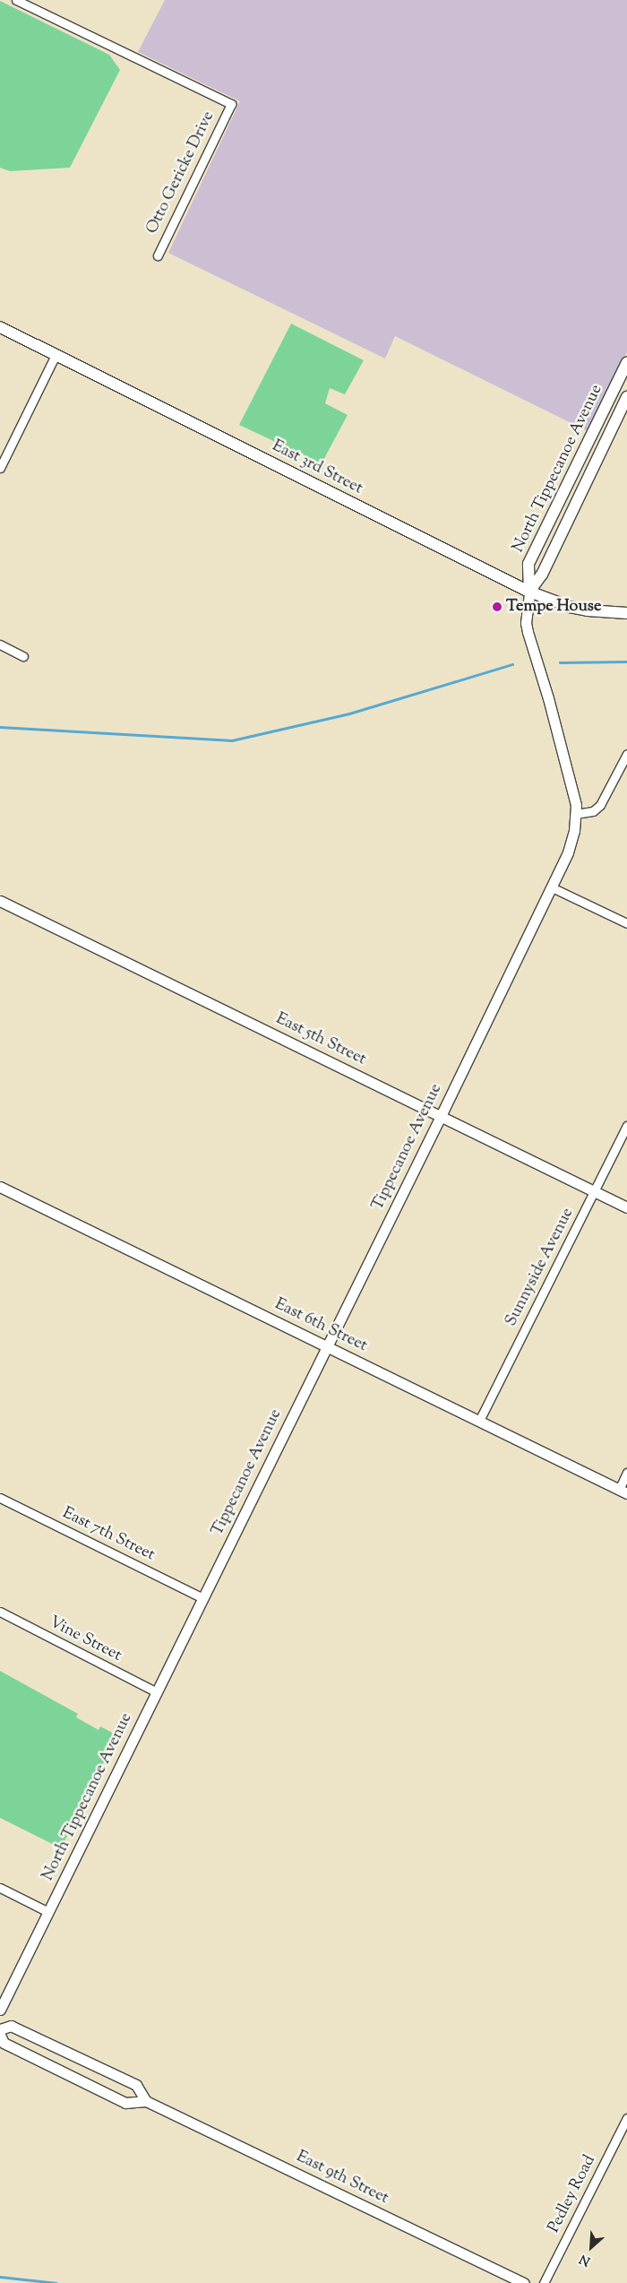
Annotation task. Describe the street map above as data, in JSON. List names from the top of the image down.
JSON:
{
  "streets": {
    "main road": ["East 3rd Street", "North Tippecanoe Avenue"],
    "street": [
      "Otto Gericke Drive",
      "East 5th Street",
      "Tippecanoe Avenue",
      "Sunnyside Avenue",
      "East 6th Street",
      "East 7th Street",
      "Vine Street",
      "East 9th Street",
      "Pedley Road"
    ]
  },
  "crossings": [
    ["East 3rd Street", "North Tippecanoe Avenue"],
    ["North Tippecanoe Avenue", "Tippecanoe Avenue"],
    ["North Tippecanoe Avenue", "East 7th Street"],
    ["North Tippecanoe Avenue", "Vine Street"],
    ["East 5th Street", "Tippecanoe Avenue"],
    ["East 5th Street", "Sunnyside Avenue"],
    ["Tippecanoe Avenue", "East 6th Street"],
    ["Tippecanoe Avenue", "East 7th Street"],
    ["Sunnyside Avenue", "East 6th Street"]
  ],
  "places": ["Tempe House"],
  "north": "bottom left"
}
